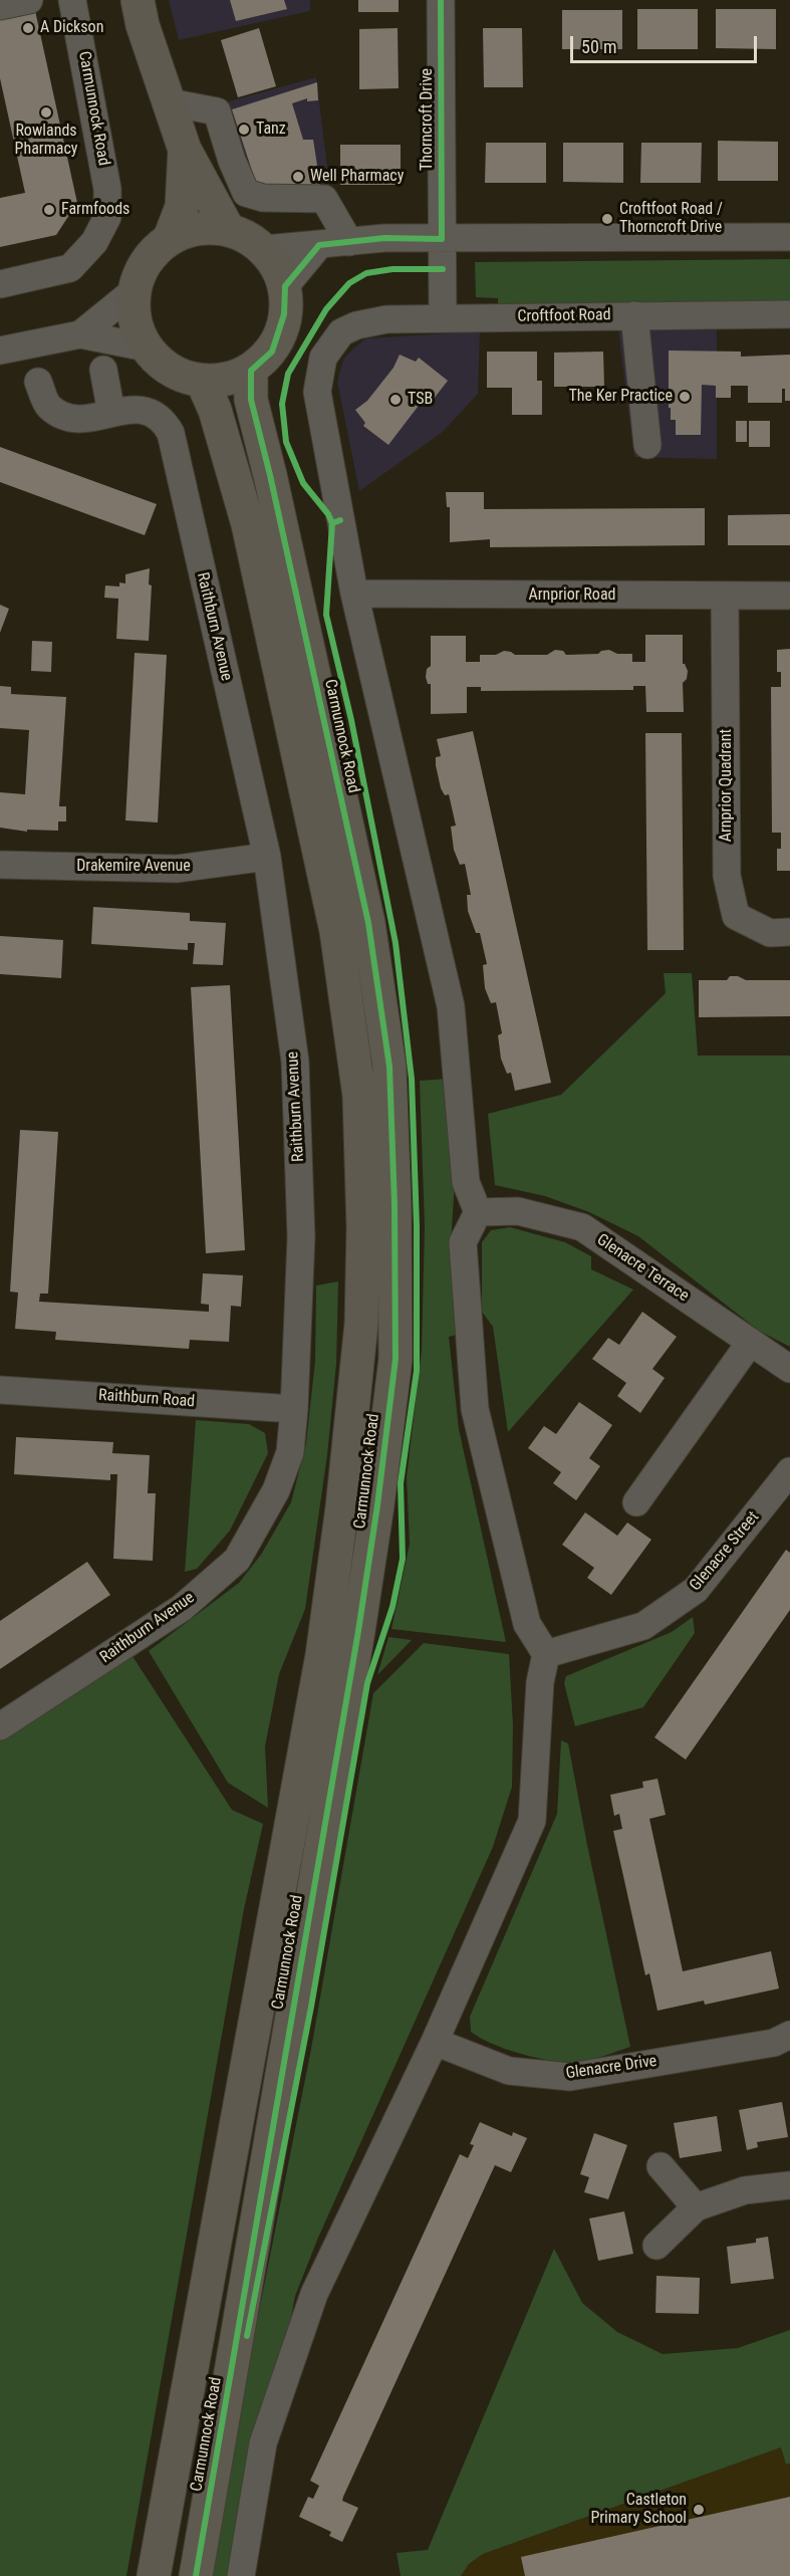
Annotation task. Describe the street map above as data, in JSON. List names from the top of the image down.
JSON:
{
  "streets": {
    "main road": ["Carmunnock Road"],
    "street": [
      "Thorncroft Drive",
      "Croftfoot Road",
      "Arnprior Road",
      "Raithburn Avenue",
      "Arnprior Quadrant",
      "Drakemire Avenue",
      "Glenacre Terrace",
      "Raithburn Road",
      "Glenacre Street",
      "Glenacre Drive"
    ]
  },
  "crossings": [
    ["Thorncroft Drive", "Croftfoot Road"],
    ["Croftfoot Road", "Arnprior Road"],
    ["Arnprior Road", "Arnprior Quadrant"],
    ["Raithburn Avenue", "Drakemire Avenue"],
    ["Raithburn Avenue", "Raithburn Road"]
  ],
  "places": [
    "A Dickson",
    "Rowlands Pharmacy",
    "Tanz",
    "Well Pharmacy",
    "Farmfoods",
    "Croftfoot Road / Thorncroft Drive",
    "The Ker Practice",
    "TSB",
    "Castleton Primary School"
  ],
  "scale_bar": "50 m"
}
